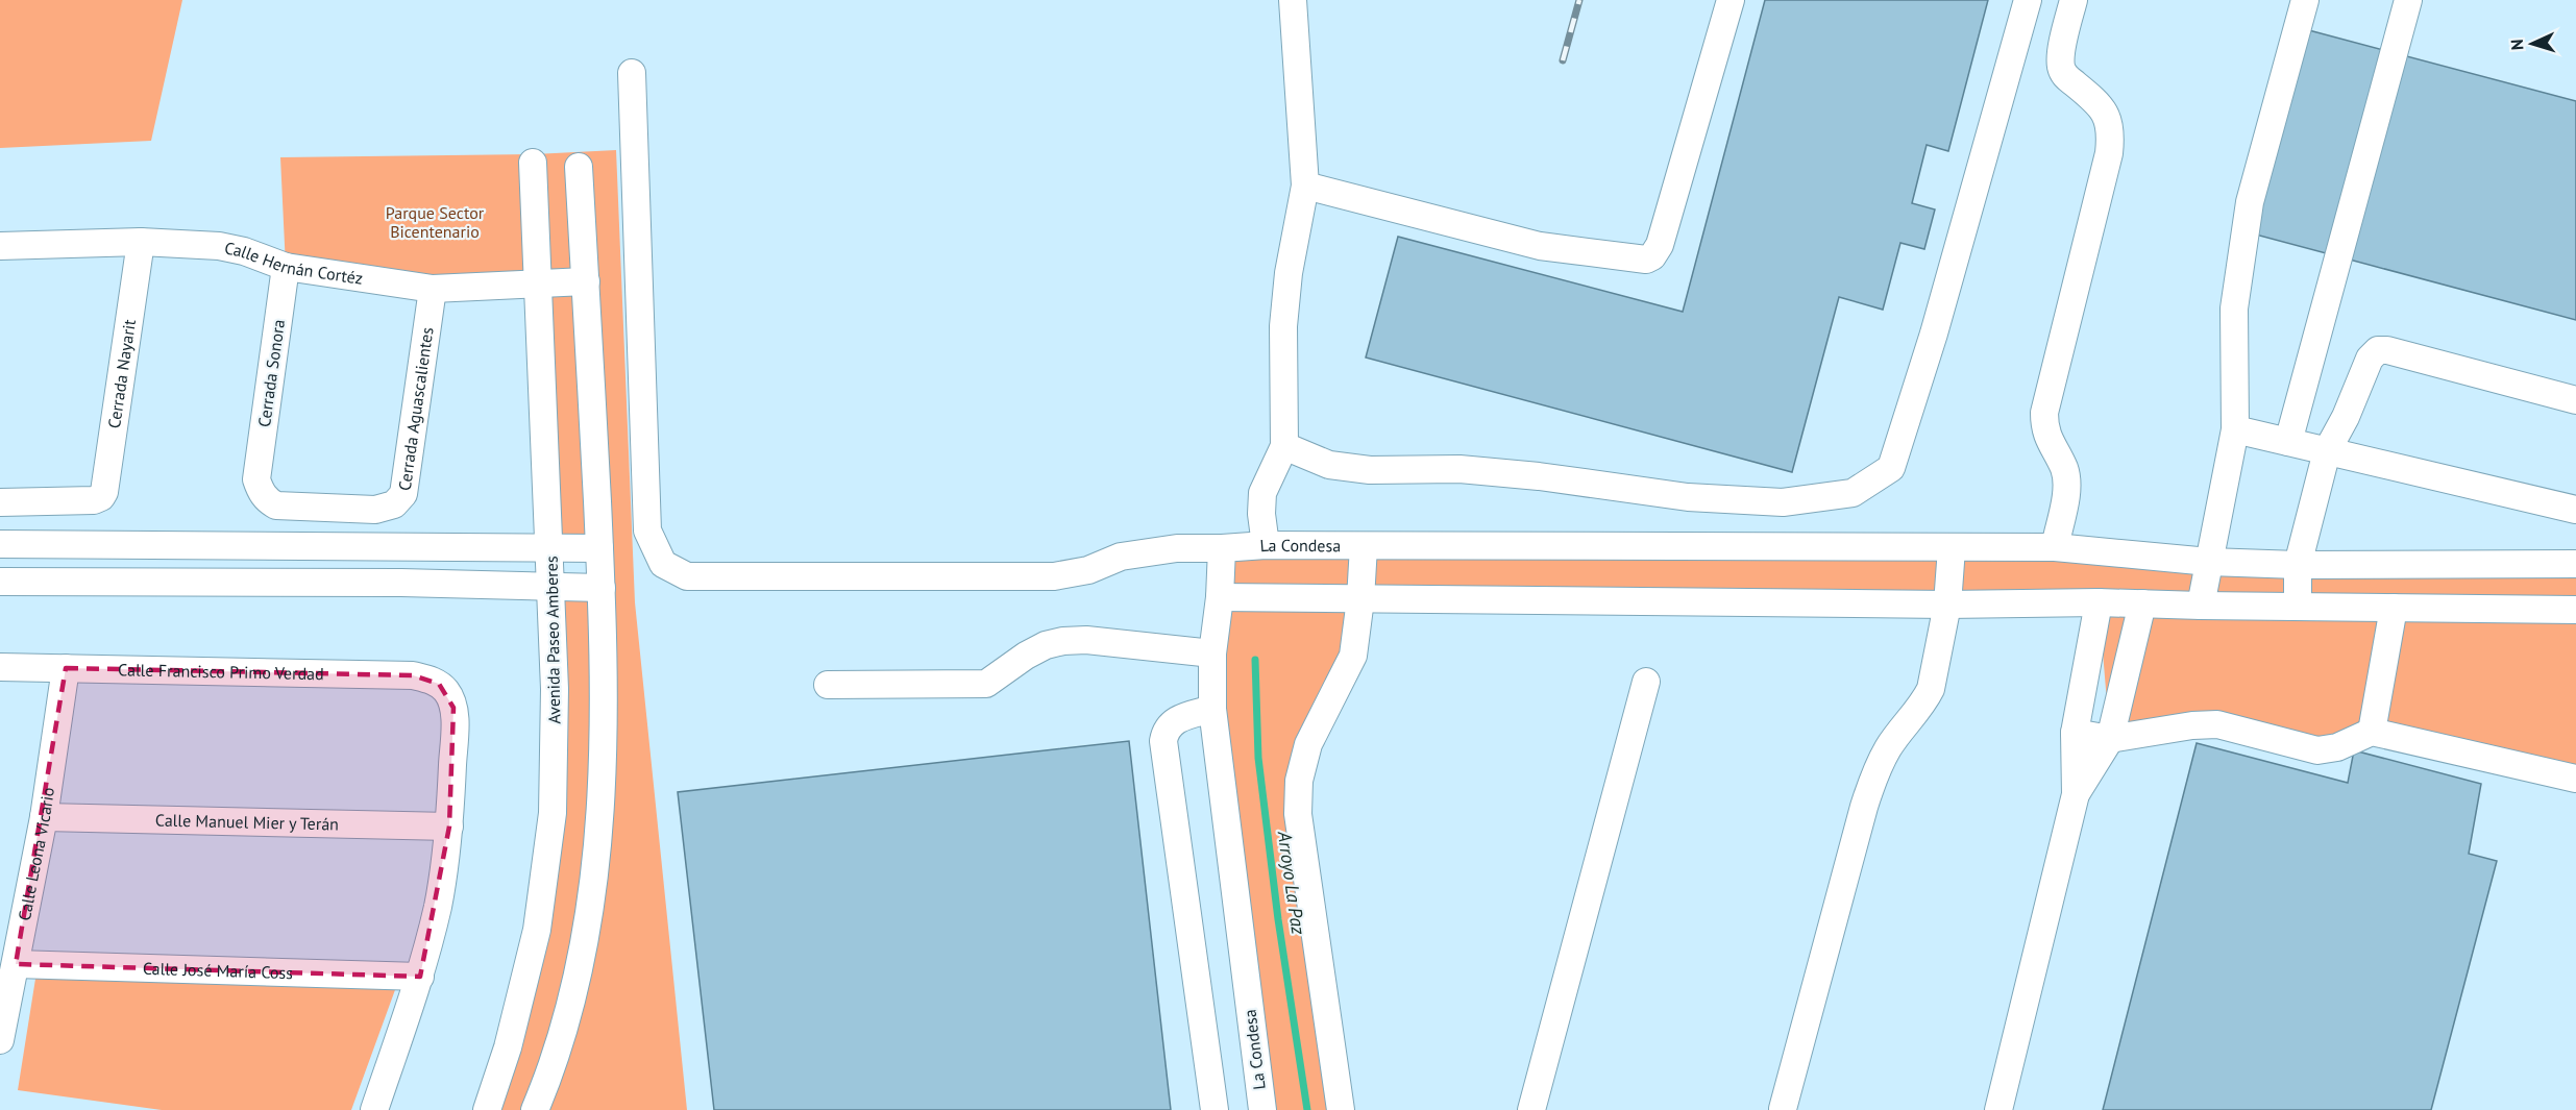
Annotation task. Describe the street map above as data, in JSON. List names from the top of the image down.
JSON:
{
  "streets": {
    "street": [
      "Calle Hernán Cortéz",
      "Cerrada Sonora",
      "Cerrada Nayarit",
      "Cerrada Aguascalientes",
      "La Condesa",
      "Avenida Paseo Amberes",
      "Calle Francisco Primo Verdad",
      "Calle Manuel Mier y Terán",
      "Calle Leona Vicario",
      "Calle José María Coss"
    ]
  },
  "crossings": [
    ["Calle Hernán Cortéz", "Cerrada Sonora"],
    ["Calle Hernán Cortéz", "Cerrada Nayarit"],
    ["Calle Hernán Cortéz", "Cerrada Aguascalientes"],
    ["Calle Hernán Cortéz", "Avenida Paseo Amberes"],
    ["Cerrada Sonora", "Cerrada Aguascalientes"],
    ["Calle Francisco Primo Verdad", "Calle Manuel Mier y Terán"],
    ["Calle Francisco Primo Verdad", "Calle Leona Vicario"],
    ["Calle Manuel Mier y Terán", "Calle Leona Vicario"],
    ["Calle Leona Vicario", "Calle José María Coss"]
  ],
  "water": ["Arroyo La Paz"],
  "parks": ["Parque Sector Bicentenario"],
  "north": "left"
}
